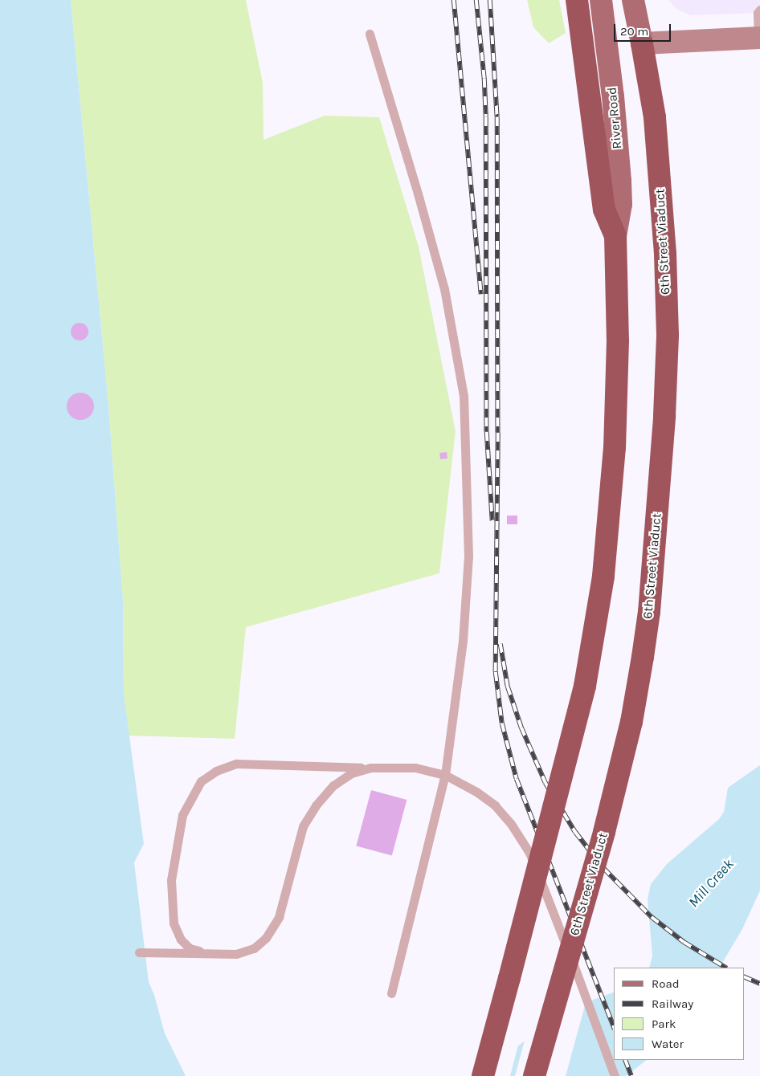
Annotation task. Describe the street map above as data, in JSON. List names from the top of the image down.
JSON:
{
  "streets": {
    "highway": ["6th Street Viaduct"],
    "main road": ["River Road"]
  },
  "water": ["Mill Creek"],
  "legend": [
    "Road",
    "Railway",
    "Park",
    "Water"
  ],
  "scale_bar": "20 m"
}
